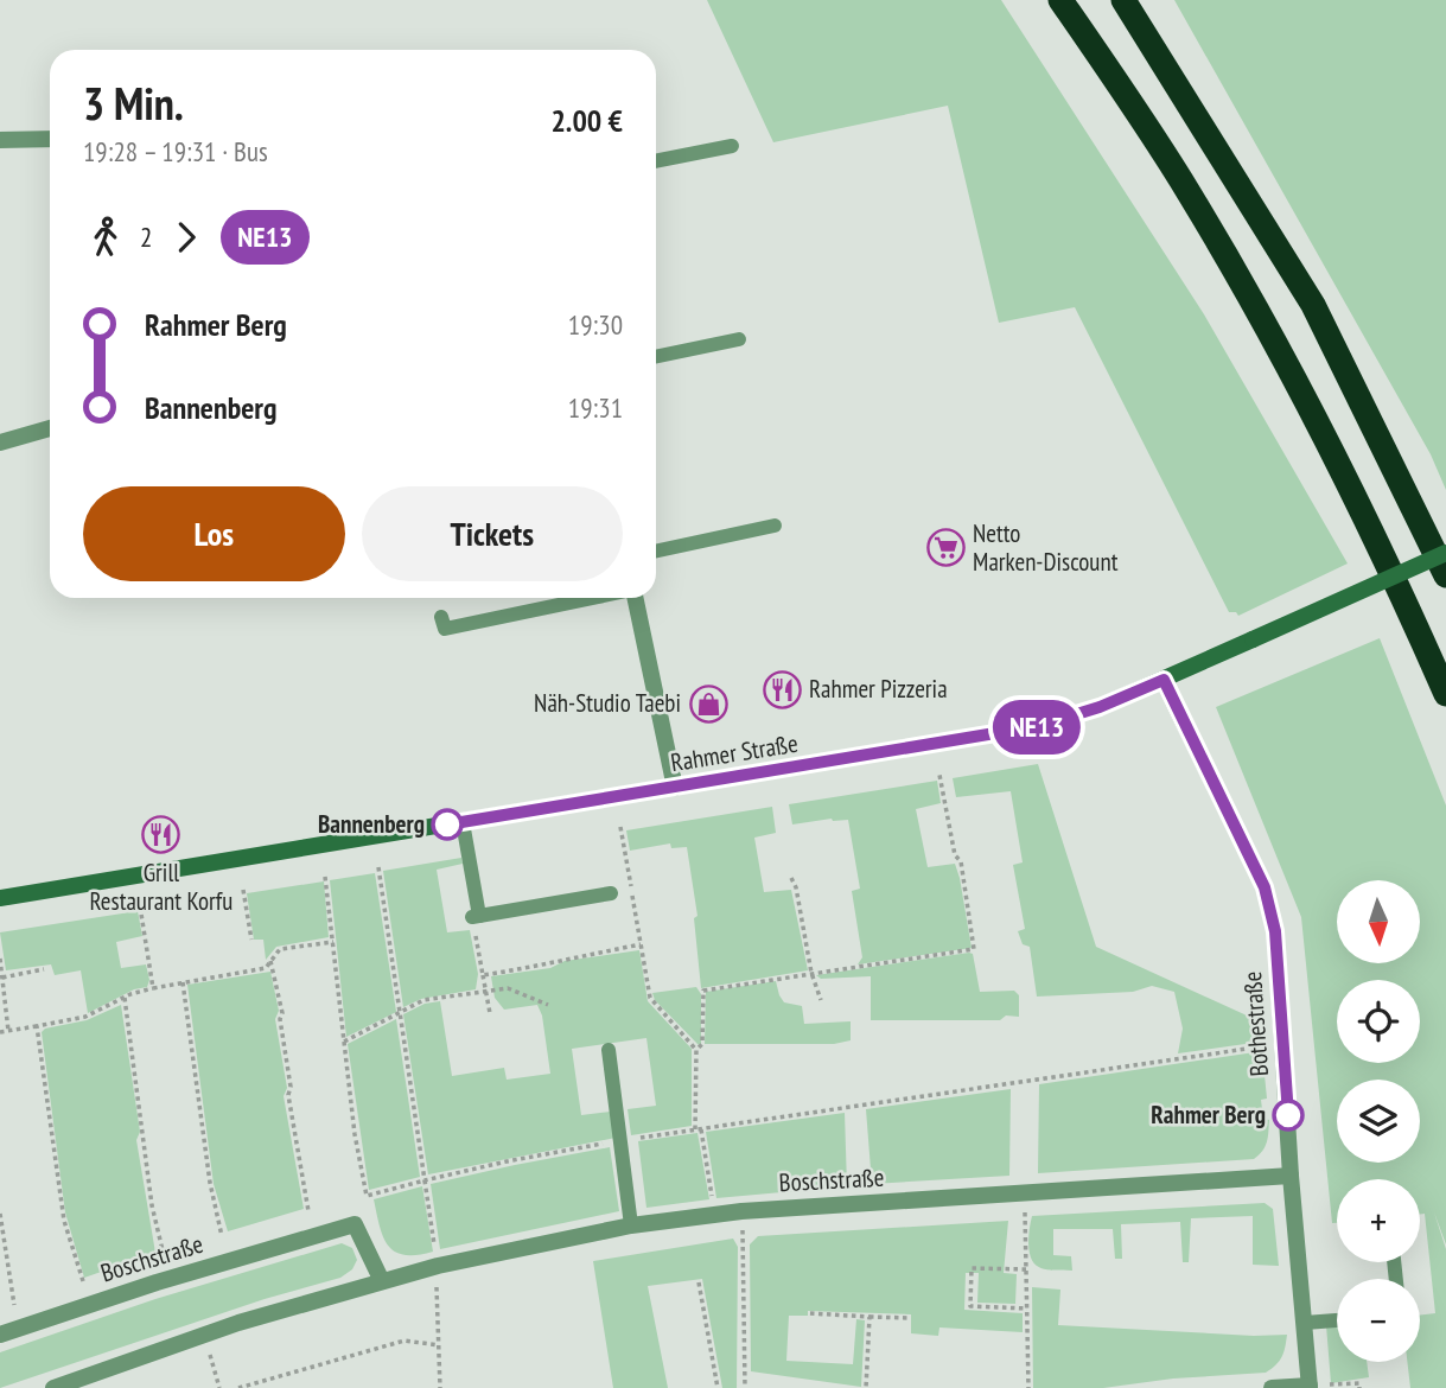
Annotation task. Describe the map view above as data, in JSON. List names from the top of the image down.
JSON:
{
  "streets": {
    "main road": ["Rahmer Straße"],
    "street": ["Bothestraße", "Boschstraße"]
  },
  "crossings": [
    ["Rahmer Straße", "Bothestraße"],
    ["Bothestraße", "Boschstraße"]
  ],
  "places": {
    "supermarket": ["Netto Marken-Discount"],
    "restaurant": ["Rahmer Pizzeria", "Grill Restaurant Korfu"],
    "shop": ["Näh-Studio Taebi"],
    "other": ["Bannenberg", "Rahmer Berg"]
  },
  "lines": ["bus line NE13"],
  "north": "bottom",
  "page": {
    "on_map": "NE13",
    "heading": ["3 Min.", "19:28 – 19:31 · Bus", "2.00 €"],
    "legs": ["2", "NE13"],
    "list": [
      {
        "name": "Rahmer Berg",
        "value": "19:30"
      },
      {
        "name": "Bannenberg",
        "value": "19:31"
      }
    ],
    "buttons": ["Los", "Tickets"],
    "map_buttons": ["+", "−"]
  }
}
